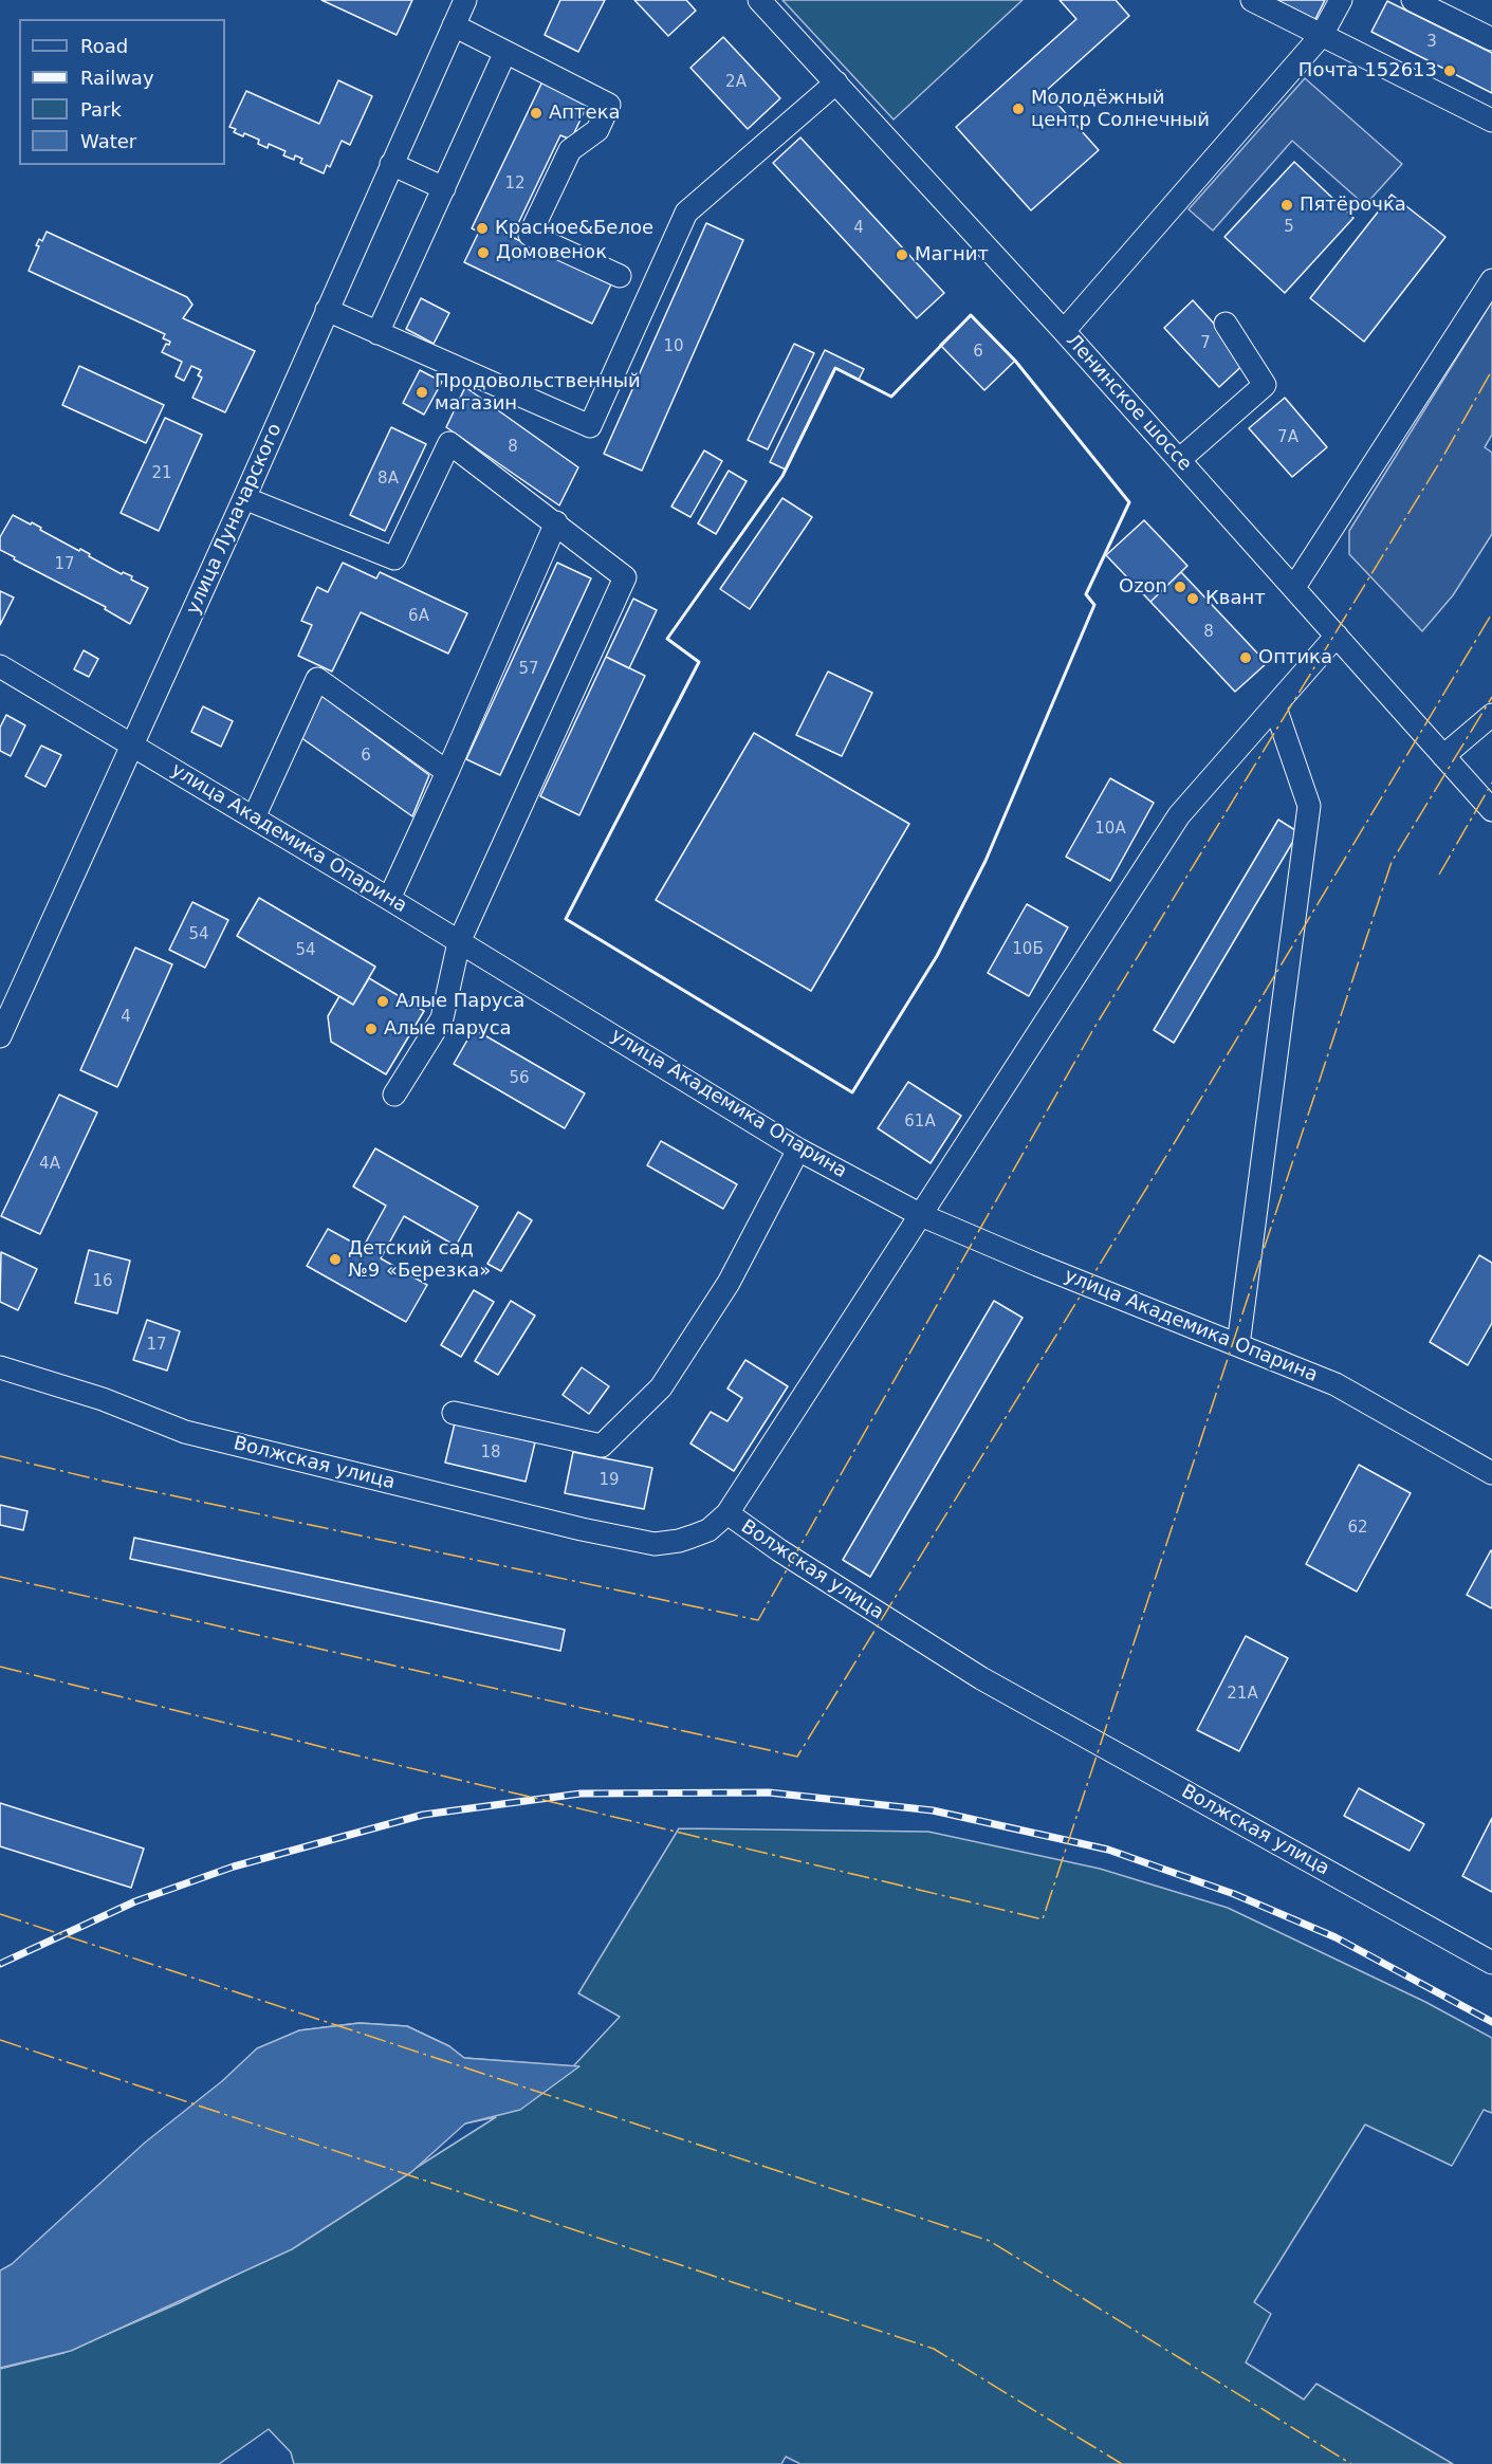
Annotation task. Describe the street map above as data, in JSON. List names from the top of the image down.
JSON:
{
  "streets": {
    "street": [
      "Ленинское шоссе",
      "улица Луначарского",
      "улица Академика Опарина",
      "Волжская улица"
    ]
  },
  "crossings": [
    ["улица Луначарского", "улица Академика Опарина"]
  ],
  "places": [
    "Почта 152613",
    "Молодёжный центр Солнечный",
    "Аптека",
    "Пятёрочка",
    "Красное&Белое",
    "Домовенок",
    "Магнит",
    "Продовольственный магазин",
    "Ozon",
    "Квант",
    "Оптика",
    "Алые Паруса",
    "Алые паруса",
    "Детский сад №9 «Березка»"
  ],
  "house_numbers": [
    "3",
    "2А",
    "12",
    "5",
    "4",
    "7",
    "10",
    "6",
    "7А",
    "8",
    "21",
    "8А",
    "17",
    "6А",
    "8",
    "57",
    "6",
    "10А",
    "54",
    "10Б",
    "54",
    "4",
    "56",
    "61А",
    "4А",
    "16",
    "17",
    "18",
    "19",
    "62",
    "21А"
  ],
  "legend": [
    "Road",
    "Railway",
    "Park",
    "Water"
  ]
}
